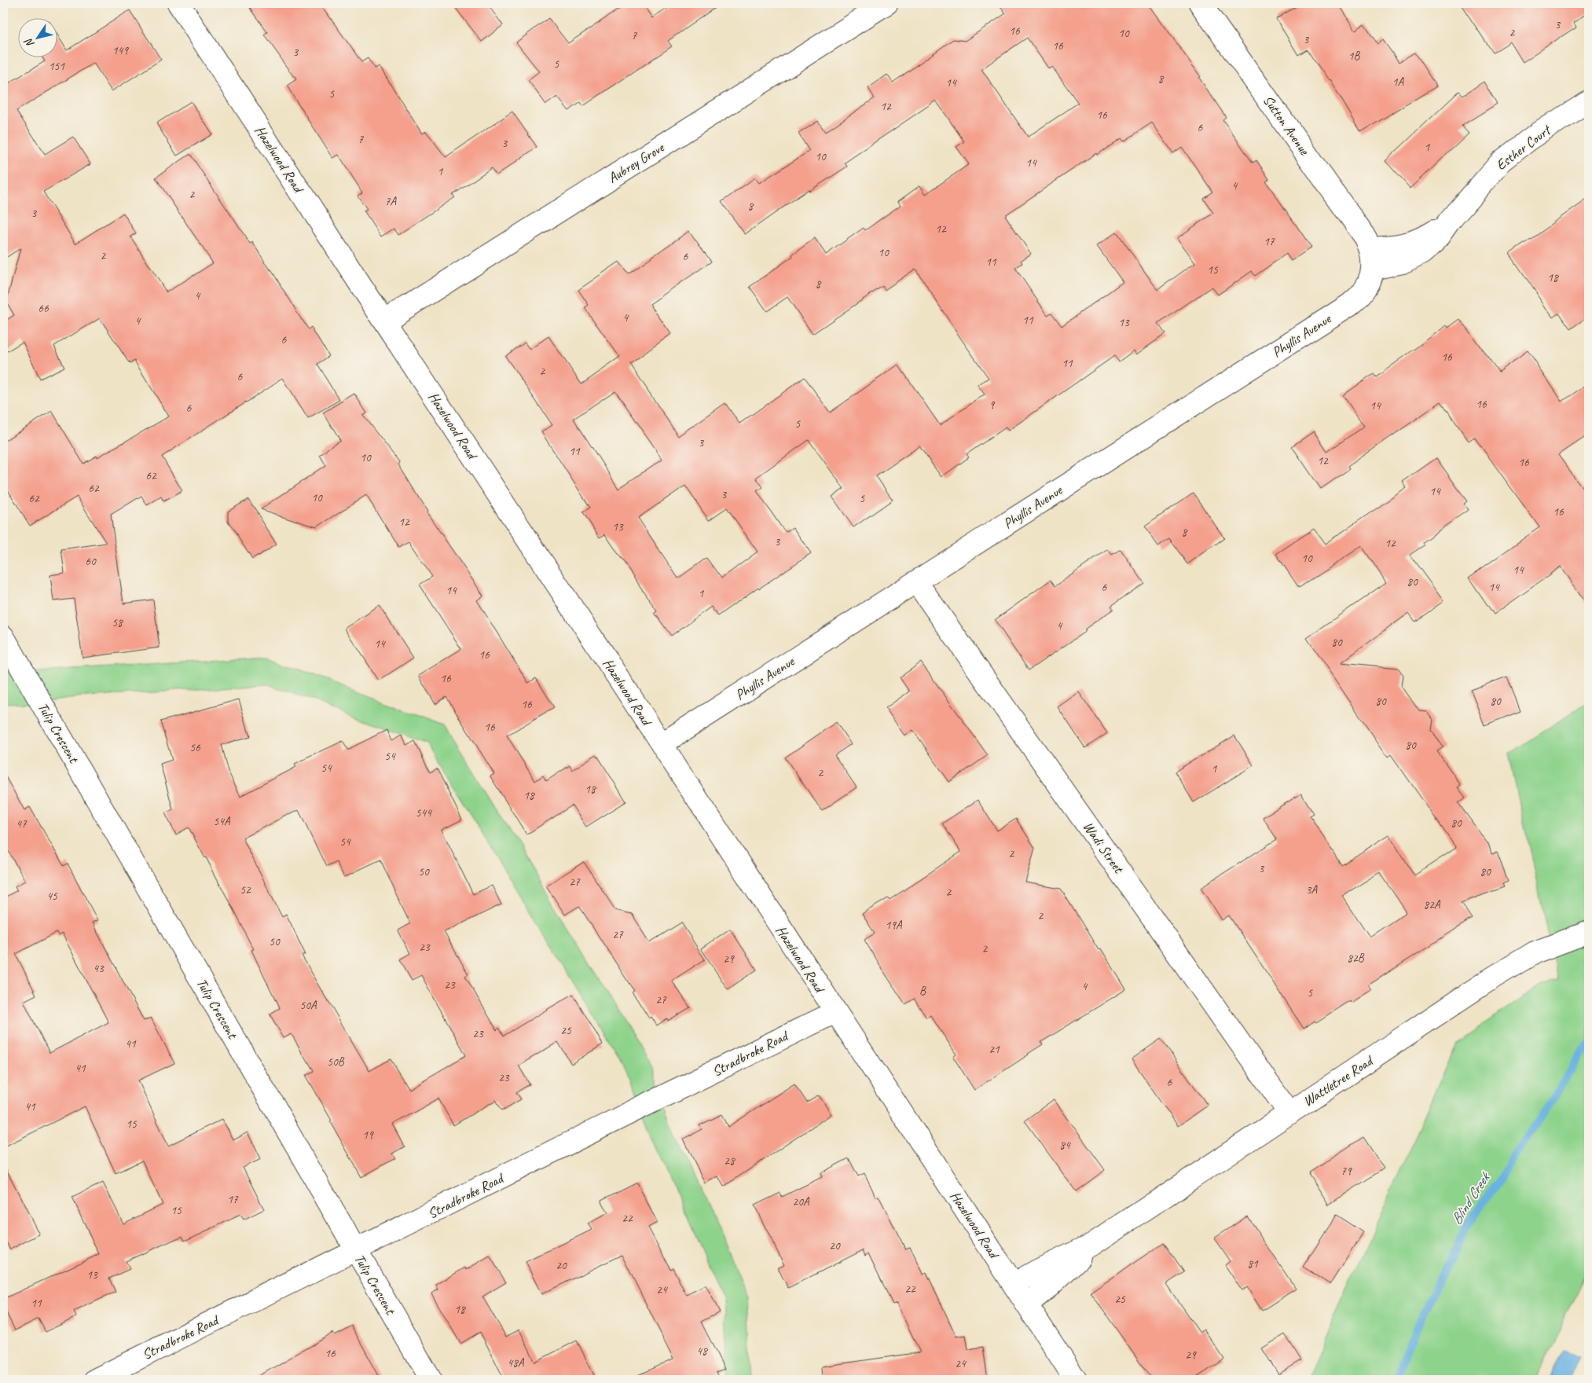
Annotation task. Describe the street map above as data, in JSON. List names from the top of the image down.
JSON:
{
  "streets": {
    "street": [
      "Sutton Avenue",
      "Esther Court",
      "Hazelwood Road",
      "Aubrey Grove",
      "Phyllis Avenue",
      "Tulip Crescent",
      "Wadi Street",
      "Stradbroke Road",
      "Wattletree Road"
    ]
  },
  "crossings": [
    ["Sutton Avenue", "Esther Court"],
    ["Sutton Avenue", "Phyllis Avenue"],
    ["Esther Court", "Phyllis Avenue"],
    ["Hazelwood Road", "Aubrey Grove"],
    ["Hazelwood Road", "Phyllis Avenue"],
    ["Hazelwood Road", "Stradbroke Road"],
    ["Hazelwood Road", "Wattletree Road"],
    ["Phyllis Avenue", "Wadi Street"],
    ["Tulip Crescent", "Stradbroke Road"],
    ["Wadi Street", "Wattletree Road"]
  ],
  "water": ["Blind Creek"],
  "house_numbers": [
    "3",
    "16",
    "2",
    "10",
    "7",
    "3",
    "16",
    "149",
    "3",
    "1B",
    "5",
    "151",
    "8",
    "1A",
    "14",
    "5",
    "12",
    "16",
    "6",
    "7",
    "3",
    "1",
    "10",
    "14",
    "1",
    "4",
    "2",
    "7A",
    "8",
    "3",
    "12",
    "17",
    "10",
    "2",
    "6",
    "11",
    "15",
    "18",
    "8",
    "4",
    "66",
    "4",
    "11",
    "4",
    "13",
    "6",
    "16",
    "11",
    "2",
    "6",
    "16",
    "9",
    "14",
    "6",
    "5",
    "3",
    "11",
    "10",
    "12",
    "16",
    "62",
    "62",
    "14",
    "3",
    "10",
    "62",
    "5",
    "16",
    "12",
    "13",
    "8",
    "3",
    "12",
    "10",
    "60",
    "14",
    "80",
    "6",
    "14",
    "14",
    "1",
    "58",
    "4",
    "80",
    "14",
    "16",
    "16",
    "80",
    "80",
    "16",
    "16",
    "80",
    "56",
    "54",
    "54",
    "1",
    "2",
    "18",
    "18",
    "544",
    "54A",
    "80",
    "47",
    "54",
    "2",
    "3",
    "50",
    "80",
    "27",
    "52",
    "3A",
    "2",
    "45",
    "82A",
    "2",
    "19A",
    "27",
    "50",
    "23",
    "2",
    "82B",
    "29",
    "43",
    "23",
    "4",
    "B",
    "5",
    "27",
    "50A",
    "25",
    "23",
    "41",
    "21",
    "50B",
    "41",
    "23",
    "6",
    "41",
    "15",
    "19",
    "84",
    "28",
    "79",
    "17",
    "20A",
    "15",
    "22",
    "20",
    "81",
    "20",
    "13",
    "22",
    "24",
    "25",
    "11",
    "18",
    "48",
    "16",
    "29",
    "48A",
    "24"
  ],
  "north": "bottom left"
}
